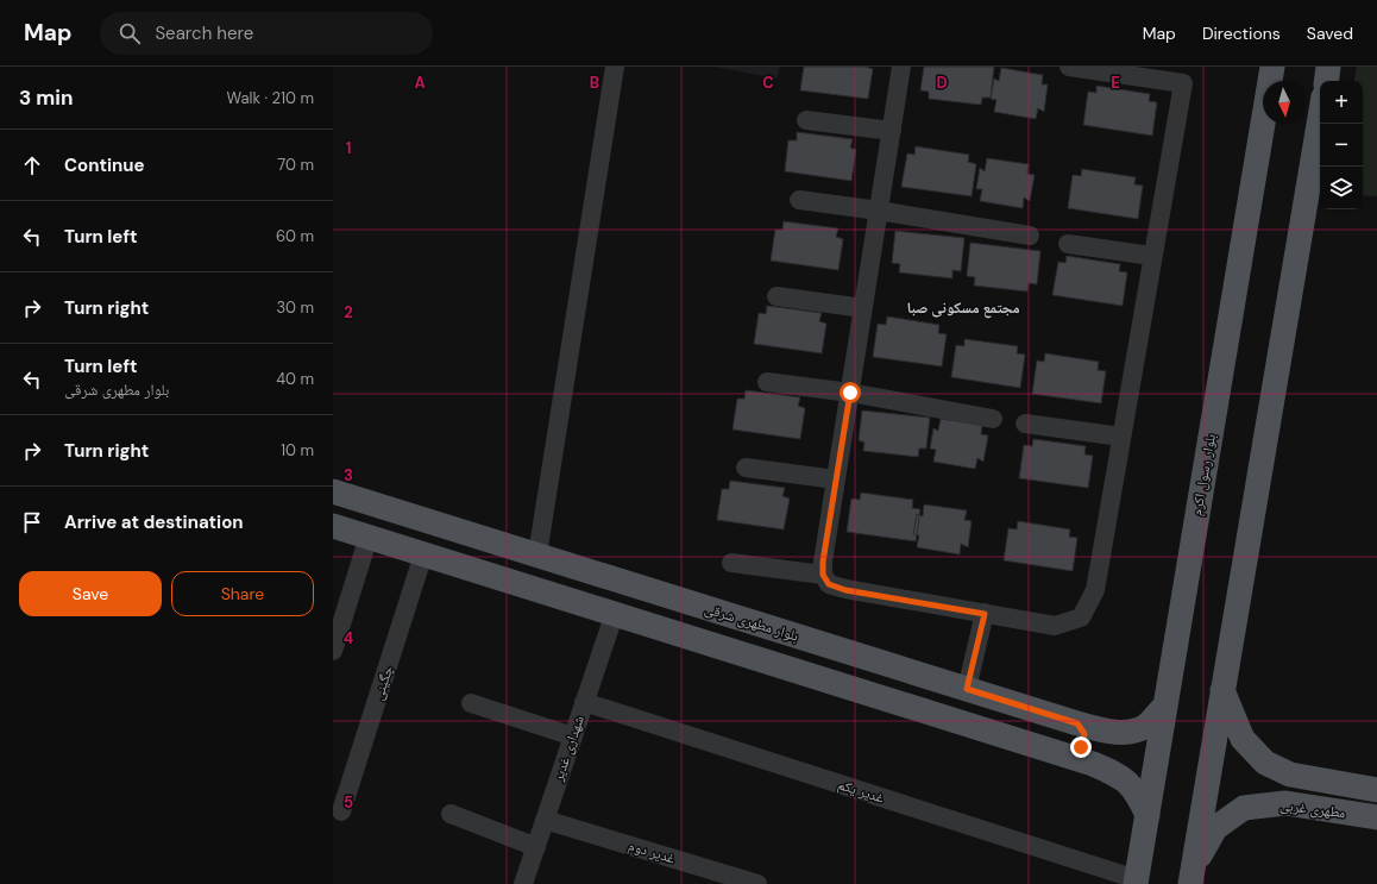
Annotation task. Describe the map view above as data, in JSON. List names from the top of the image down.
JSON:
{
  "streets": {
    "main road": ["بلوار رسول اکرم", "بلوار مطهری شرقی", "مطهری غربی"],
    "street": [
      "چگینی",
      "شهداری غدیر",
      "غدیر یکم",
      "غدیر دوم"
    ]
  },
  "crossings": [
    ["بلوار رسول اکرم", "بلوار مطهری شرقی"],
    ["بلوار رسول اکرم", "غدیر یکم"],
    ["شهداری غدیر", "غدیر یکم"],
    ["شهداری غدیر", "غدیر دوم"]
  ],
  "districts": ["مجتمع مسکونی صبا"],
  "north": "bottom",
  "page": {
    "header": "Map",
    "search": "Search here",
    "nav": ["Map", "Directions", "Saved"],
    "heading": ["3 min", "Walk · 210 m"],
    "map_buttons": ["+", "−"],
    "list": [
      ["Continue", "70 m"],
      ["Turn left", "60 m"],
      ["Turn right", "30 m"],
      ["Turn left", "بلوار مطهری شرقی", "40 m"],
      ["Turn right", "10 m"],
      "Arrive at destination"
    ],
    "buttons": ["Save", "Share"]
  },
  "grid": {
    "columns": [
      "A",
      "B",
      "C",
      "D",
      "E"
    ],
    "rows": [
      "1",
      "2",
      "3",
      "4",
      "5"
    ]
  }
}
